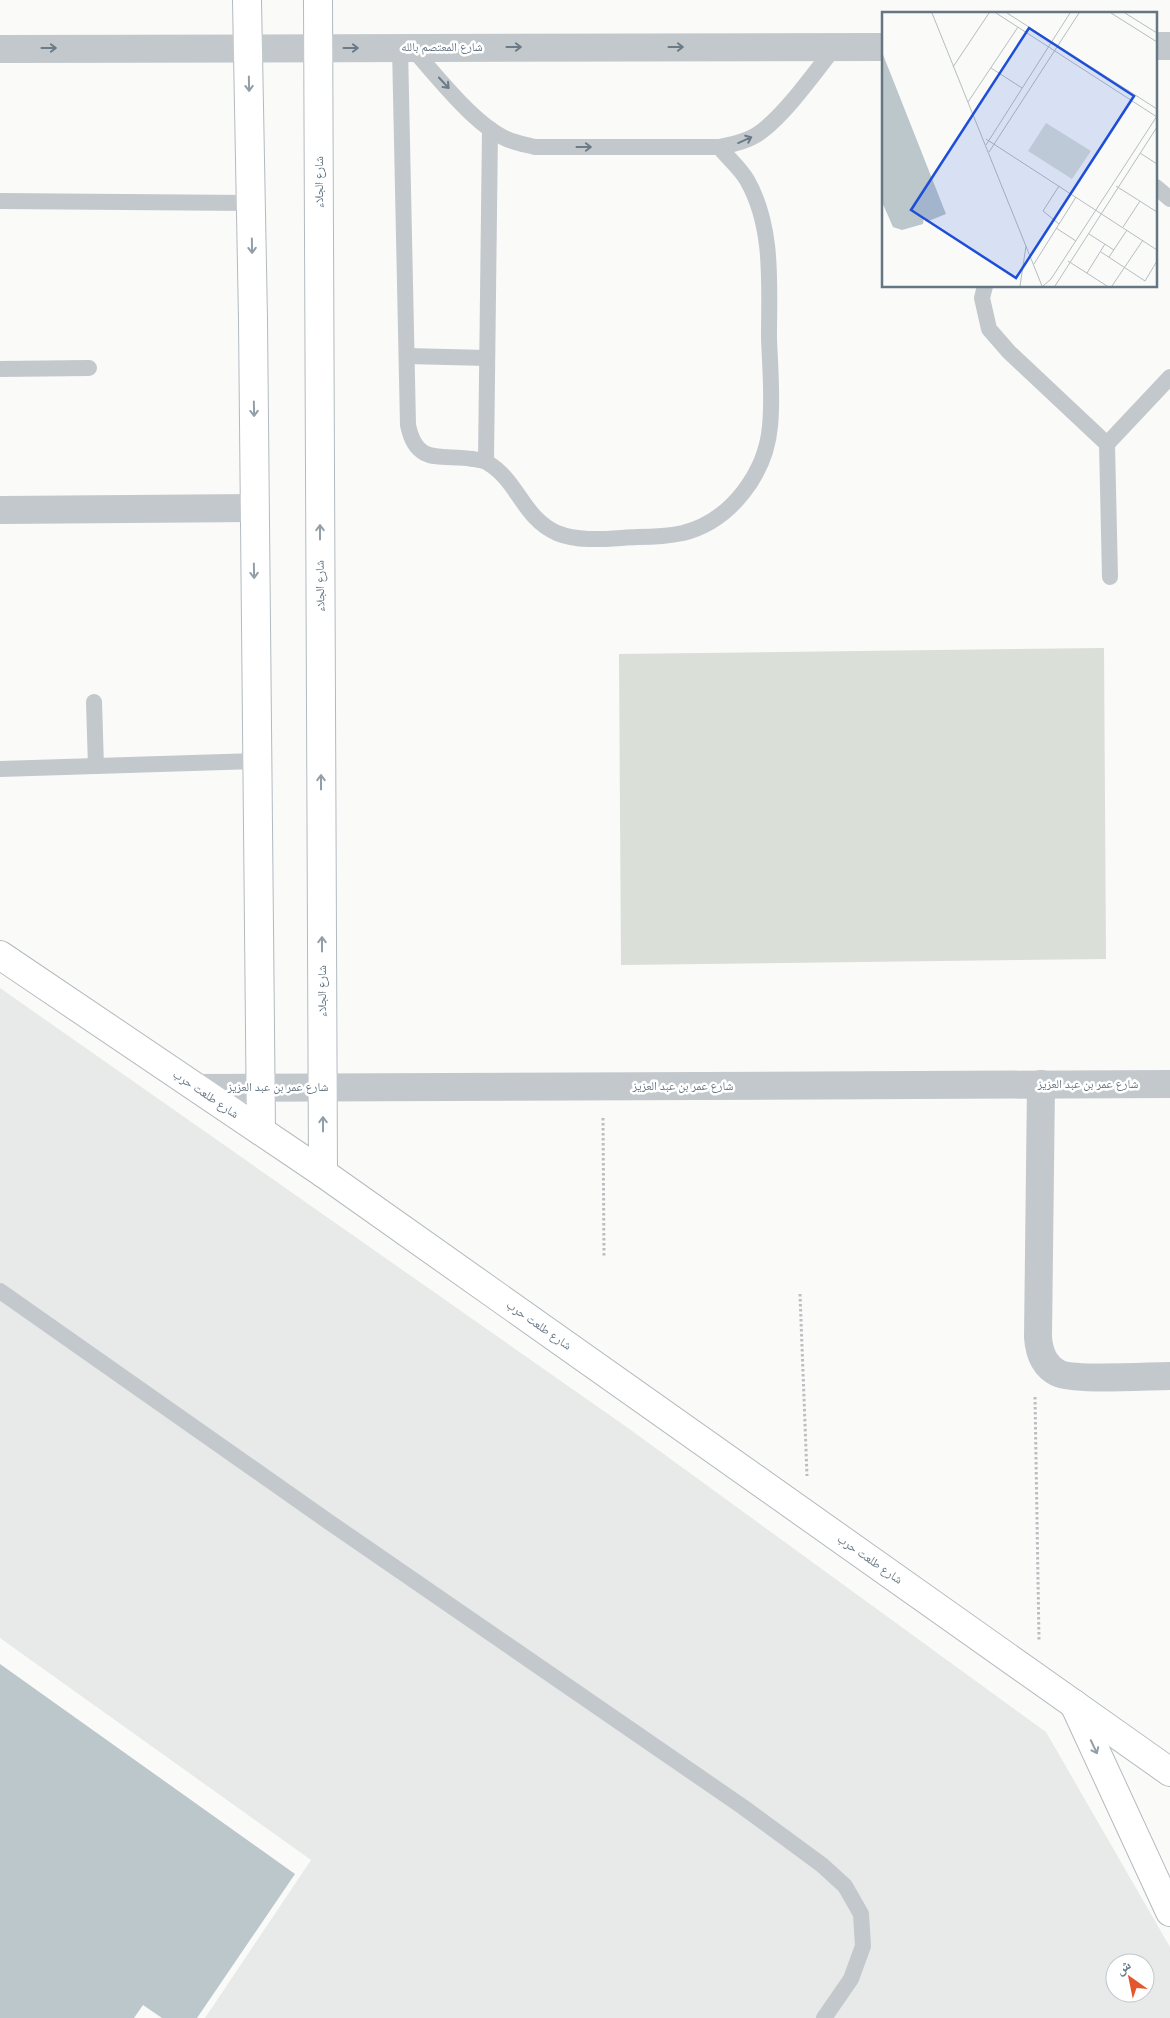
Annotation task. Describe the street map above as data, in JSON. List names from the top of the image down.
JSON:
{
  "streets": {
    "main road": ["شارع الجلاء", "شارع طلعت حرب"],
    "street": ["شارع المعتصم بالله", "شارع عمر بن عبد العزيز"]
  },
  "crossings": [
    ["شارع المعتصم بالله", "شارع الجلاء"],
    ["شارع الجلاء", "شارع عمر بن عبد العزيز"],
    ["شارع الجلاء", "شارع طلعت حرب"],
    ["شارع عمر بن عبد العزيز", "شارع طلعت حرب"]
  ],
  "one_way": ["شارع المعتصم بالله"],
  "north": "top left"
}
